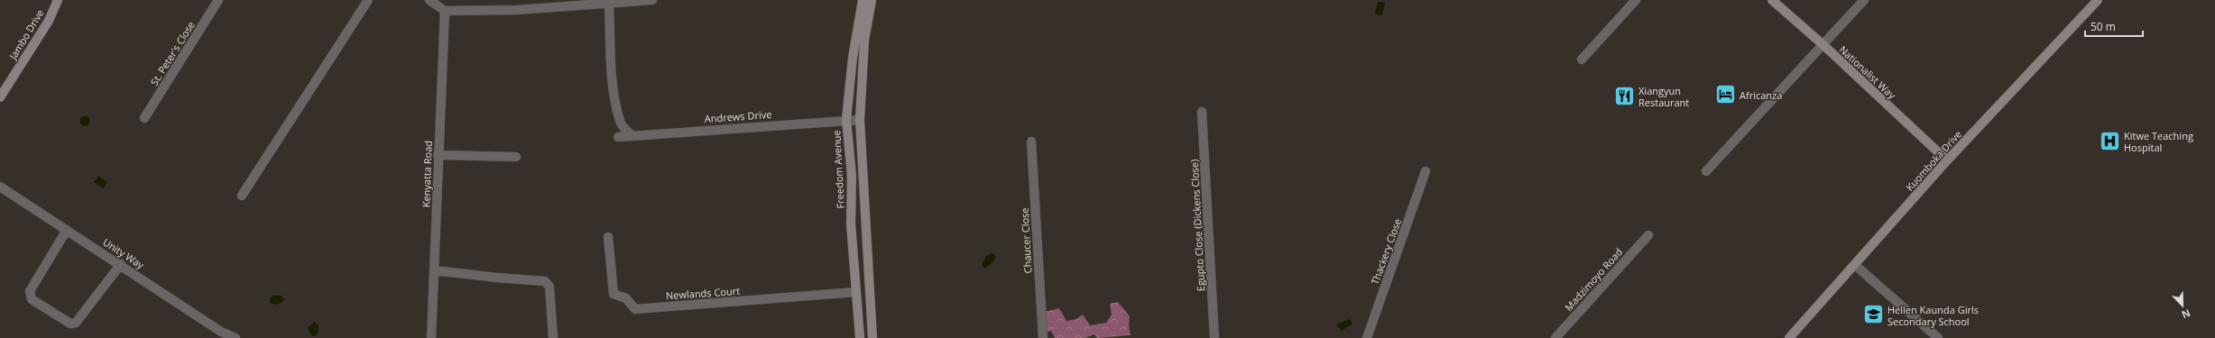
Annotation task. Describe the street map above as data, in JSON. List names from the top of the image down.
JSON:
{
  "streets": {
    "main road": [
      "Jambo Drive",
      "Nationalist Way",
      "Kuomboka Drive",
      "Freedom Avenue"
    ],
    "street": [
      "St. Peter's Close",
      "Andrews Drive",
      "Kenyatta Road",
      "Egupto Close (Dickens Close)",
      "Chaucer Close",
      "Thackery Close",
      "Unity Way",
      "Madzimoyo Road",
      "Newlands Court"
    ]
  },
  "crossings": [
    ["Nationalist Way", "Kuomboka Drive"],
    ["Andrews Drive", "Freedom Avenue"],
    ["Freedom Avenue", "Newlands Court"]
  ],
  "places": {
    "hotel": ["Africanza"],
    "restaurant": ["Xiangyun Restaurant"],
    "hospital": ["Kitwe Teaching Hospital"],
    "school or university": ["Hellen Kaunda Girls Secondary School"]
  },
  "scale_bar": "50 m",
  "north": "bottom right"
}
